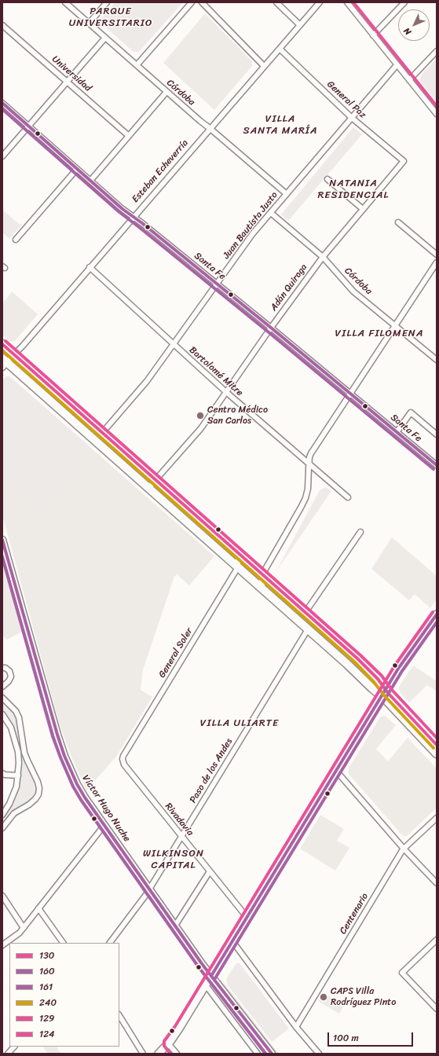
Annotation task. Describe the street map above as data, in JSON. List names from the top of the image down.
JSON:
{
  "streets": {
    "street": [
      "Universidad",
      "Córdoba",
      "General Paz",
      "Esteban Echeverría",
      "Juan Bautista Justo",
      "Santa Fe",
      "Adán Quiroga",
      "Bartolomé Mitre",
      "General Soler",
      "Paso de los Andes",
      "Víctor Hugo Nuche",
      "Rivadavia",
      "Centenario"
    ]
  },
  "crossings": [
    ["Córdoba", "Esteban Echeverría"],
    ["Córdoba", "Juan Bautista Justo"],
    ["Córdoba", "Adán Quiroga"],
    ["General Paz", "Esteban Echeverría"],
    ["General Paz", "Juan Bautista Justo"],
    ["General Paz", "Adán Quiroga"],
    ["Esteban Echeverría", "Santa Fe"],
    ["Esteban Echeverría", "Bartolomé Mitre"],
    ["Juan Bautista Justo", "Santa Fe"],
    ["Juan Bautista Justo", "Bartolomé Mitre"],
    ["Santa Fe", "Adán Quiroga"],
    ["Adán Quiroga", "Bartolomé Mitre"],
    ["General Soler", "Rivadavia"],
    ["Paso de los Andes", "Víctor Hugo Nuche"],
    ["Paso de los Andes", "Rivadavia"]
  ],
  "districts": [
    "PARQUE UNIVERSITARIO",
    "VILLA SANTA MARÍA",
    "NATANIA RESIDENCIAL",
    "VILLA FILOMENA",
    "VILLA ULIARTE",
    "WILKINSON CAPITAL"
  ],
  "places": ["Centro Médico San Carlos", "CAPS Villa Rodríguez Pinto"],
  "lines": [
    "transit line 124",
    "transit line 160",
    "transit line 161",
    "transit line 129",
    "transit line 130",
    "transit line 240"
  ],
  "legend": [
    "130",
    "160",
    "161",
    "240",
    "129",
    "124"
  ],
  "scale_bar": "100 m",
  "north": "bottom left"
}
